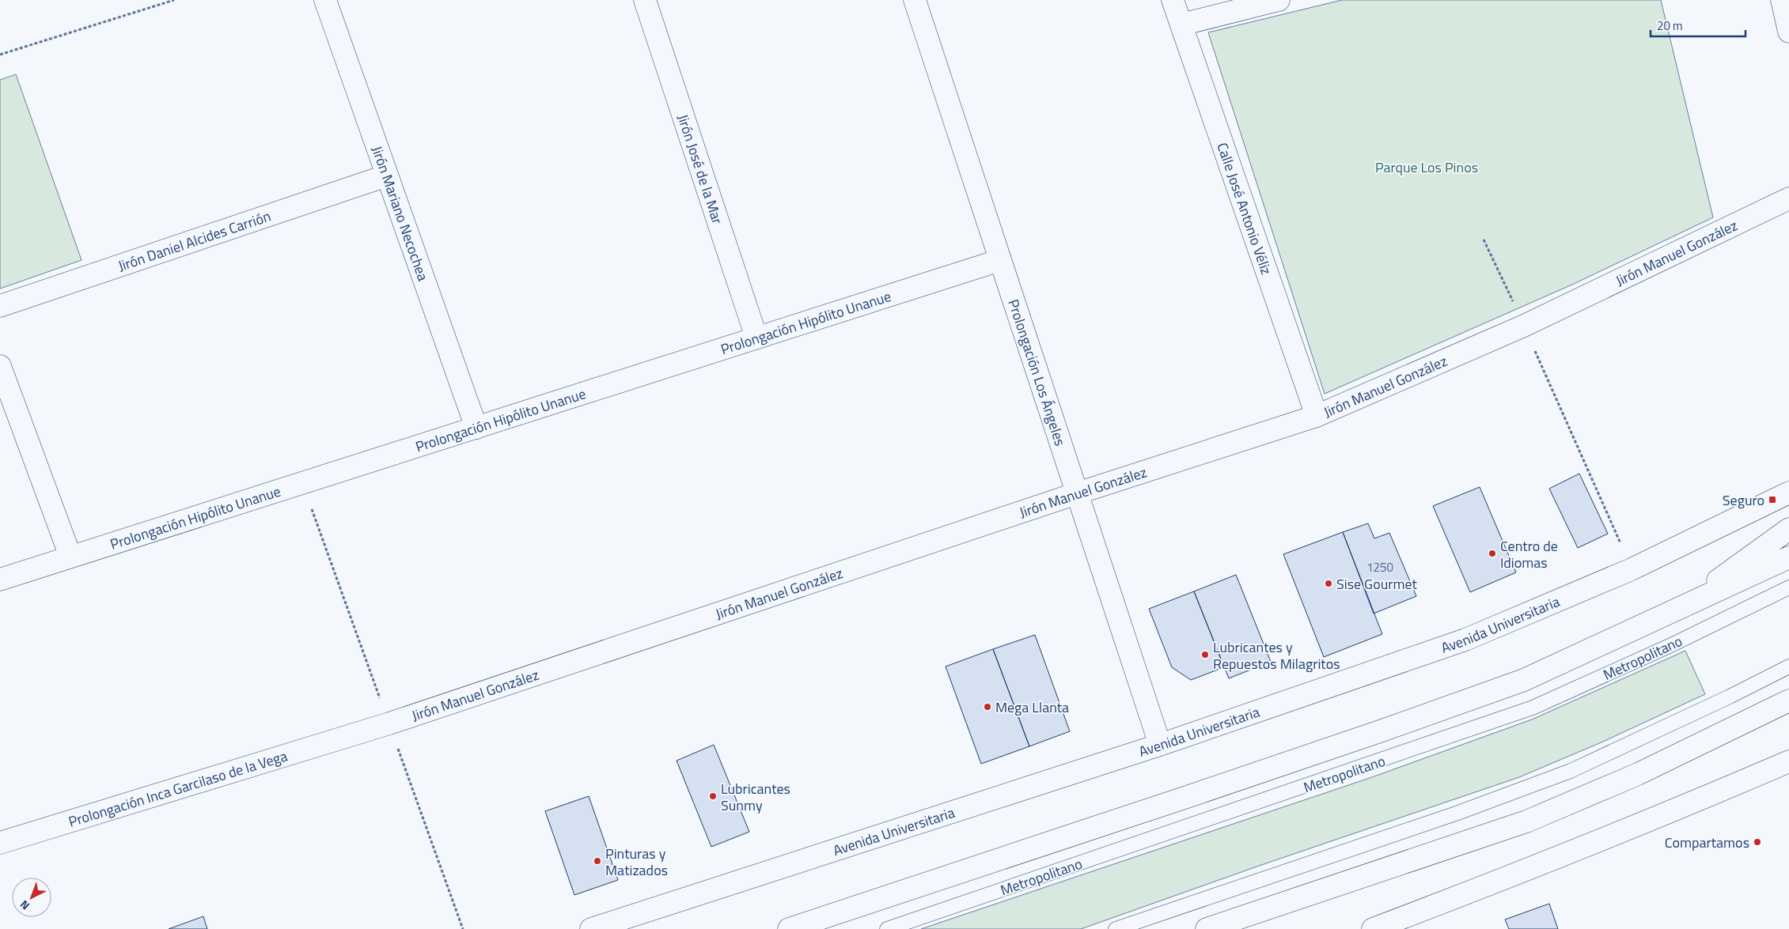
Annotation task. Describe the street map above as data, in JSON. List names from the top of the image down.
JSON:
{
  "streets": {
    "street": [
      "Jirón José de la Mar",
      "Calle José Antonio Véliz",
      "Jirón Mariano Necochea",
      "Jirón Daniel Alcides Carrión",
      "Jirón Manuel González",
      "Prolongación Hipólito Unanue",
      "Prolongación Los Ángeles",
      "Avenida Universitaria",
      "Prolongación Inca Garcilaso de la Vega"
    ],
    "lane": ["Metropolitano"]
  },
  "crossings": [
    ["Jirón José de la Mar", "Prolongación Hipólito Unanue"],
    ["Calle José Antonio Véliz", "Jirón Manuel González"],
    ["Jirón Mariano Necochea", "Jirón Daniel Alcides Carrión"],
    ["Jirón Mariano Necochea", "Prolongación Hipólito Unanue"],
    ["Jirón Manuel González", "Prolongación Los Ángeles"],
    ["Jirón Manuel González", "Prolongación Inca Garcilaso de la Vega"],
    ["Prolongación Hipólito Unanue", "Prolongación Los Ángeles"],
    ["Prolongación Los Ángeles", "Avenida Universitaria"]
  ],
  "parks": ["Parque Los Pinos"],
  "places": {
    "transit": ["Seguro"],
    "other": [
      "Centro de Idiomas",
      "Sise Gourmet",
      "Lubricantes y Repuestos Milagritos",
      "Mega Llanta",
      "Lubricantes Sunmy",
      "Compartamos",
      "Pinturas y Matizados"
    ]
  },
  "house_numbers": ["1250"],
  "scale_bar": "20 m",
  "north": "bottom left"
}
